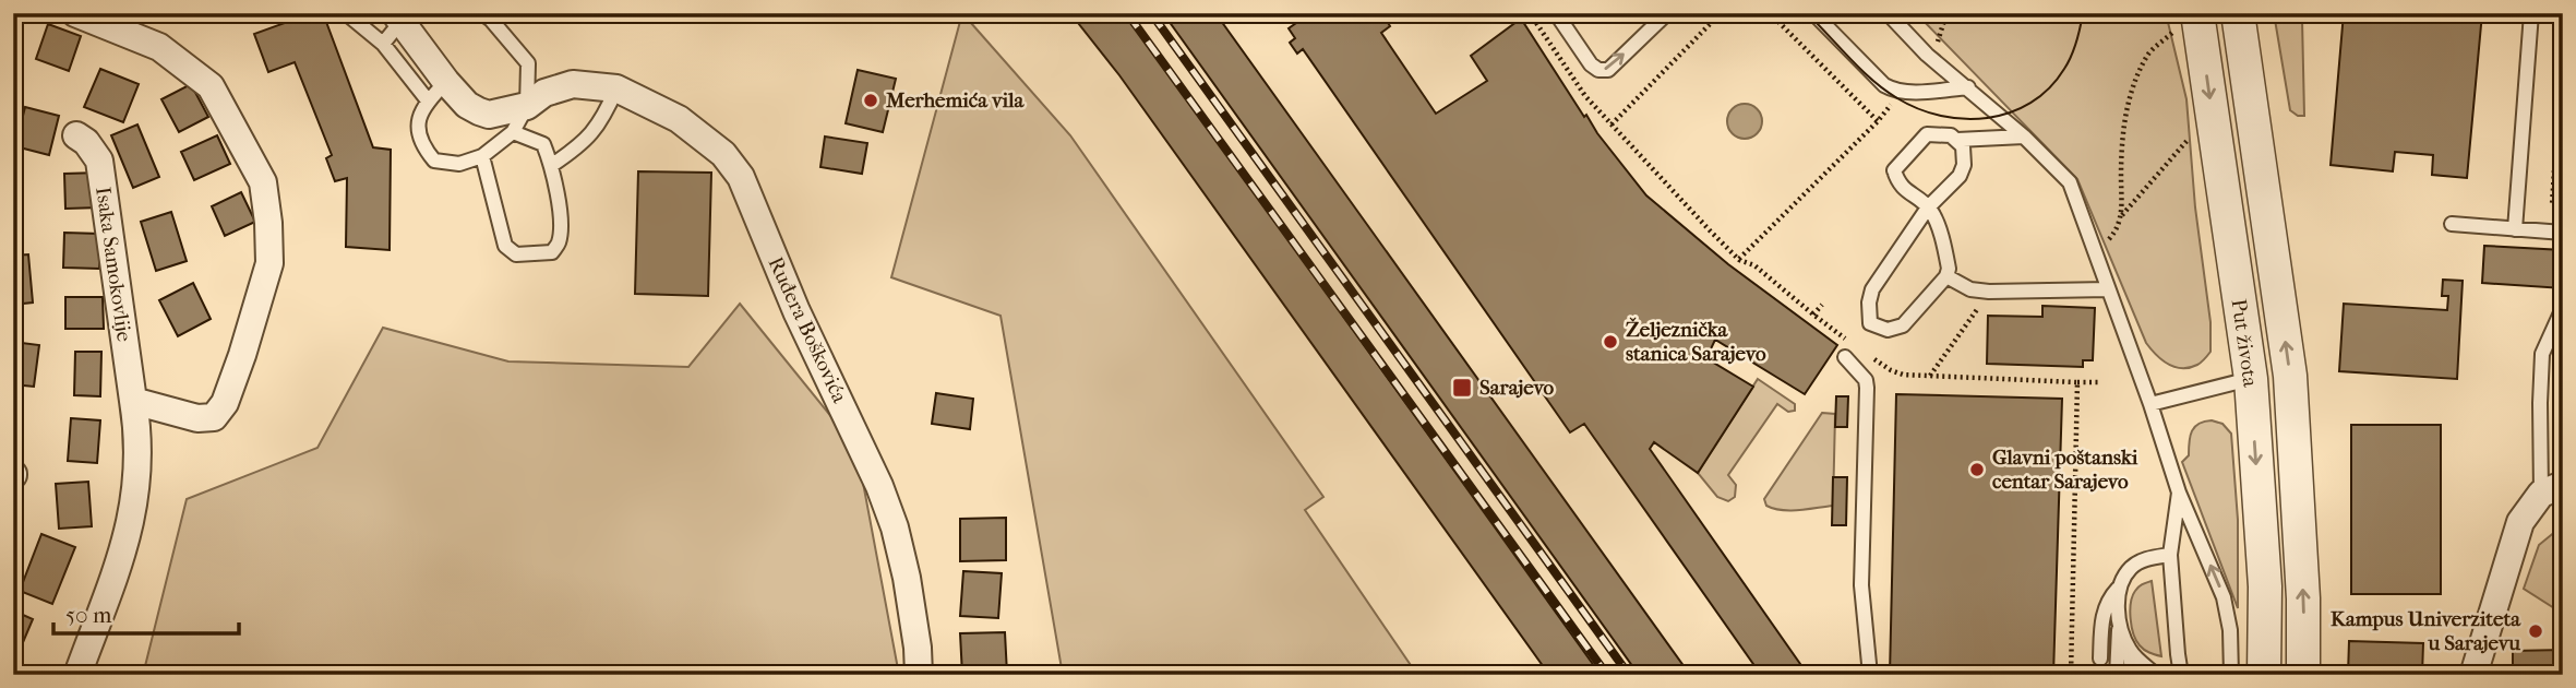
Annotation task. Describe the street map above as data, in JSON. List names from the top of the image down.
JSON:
{
  "streets": {
    "street": ["Isaka Samokovlije", "Ruđera Boškovića", "Put života"]
  },
  "places": {
    "other": [
      "Merhemića vila",
      "Željeznička stanica Sarajevo",
      "Glavni poštanski centar Sarajevo",
      "Kampus Univerziteta u Sarajevu"
    ],
    "transit": ["Sarajevo"]
  },
  "scale_bar": "50 m"
}
